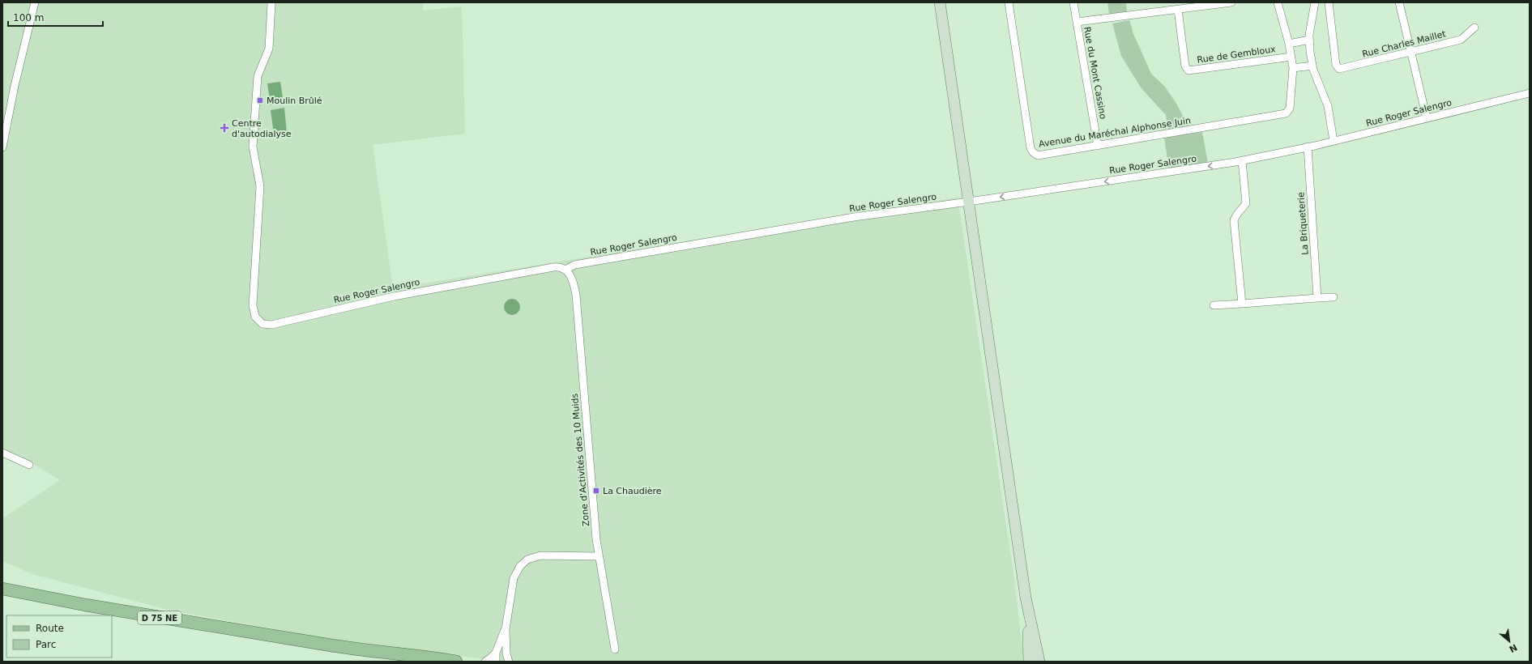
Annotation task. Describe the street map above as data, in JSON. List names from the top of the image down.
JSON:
{
  "streets": {
    "main road": ["D 75 NE"],
    "street": [
      "Rue Charles Maillet",
      "Rue de Gembloux",
      "Rue du Mont Cassino",
      "Rue Roger Salengro",
      "Avenue du Maréchal Alphonse Juin",
      "La Briqueterie",
      "Zone d'Activités des 10 Muids"
    ]
  },
  "crossings": [
    ["Rue de Gembloux", "Avenue du Maréchal Alphonse Juin"],
    ["Rue du Mont Cassino", "Avenue du Maréchal Alphonse Juin"],
    ["Rue Roger Salengro", "La Briqueterie"],
    ["Rue Roger Salengro", "Zone d'Activités des 10 Muids"]
  ],
  "places": {
    "transit": ["Moulin Brûlé", "La Chaudière"],
    "health": ["Centre d'autodialyse"]
  },
  "legend": ["Route", "Parc"],
  "scale_bar": "100 m",
  "north": "bottom right"
}
